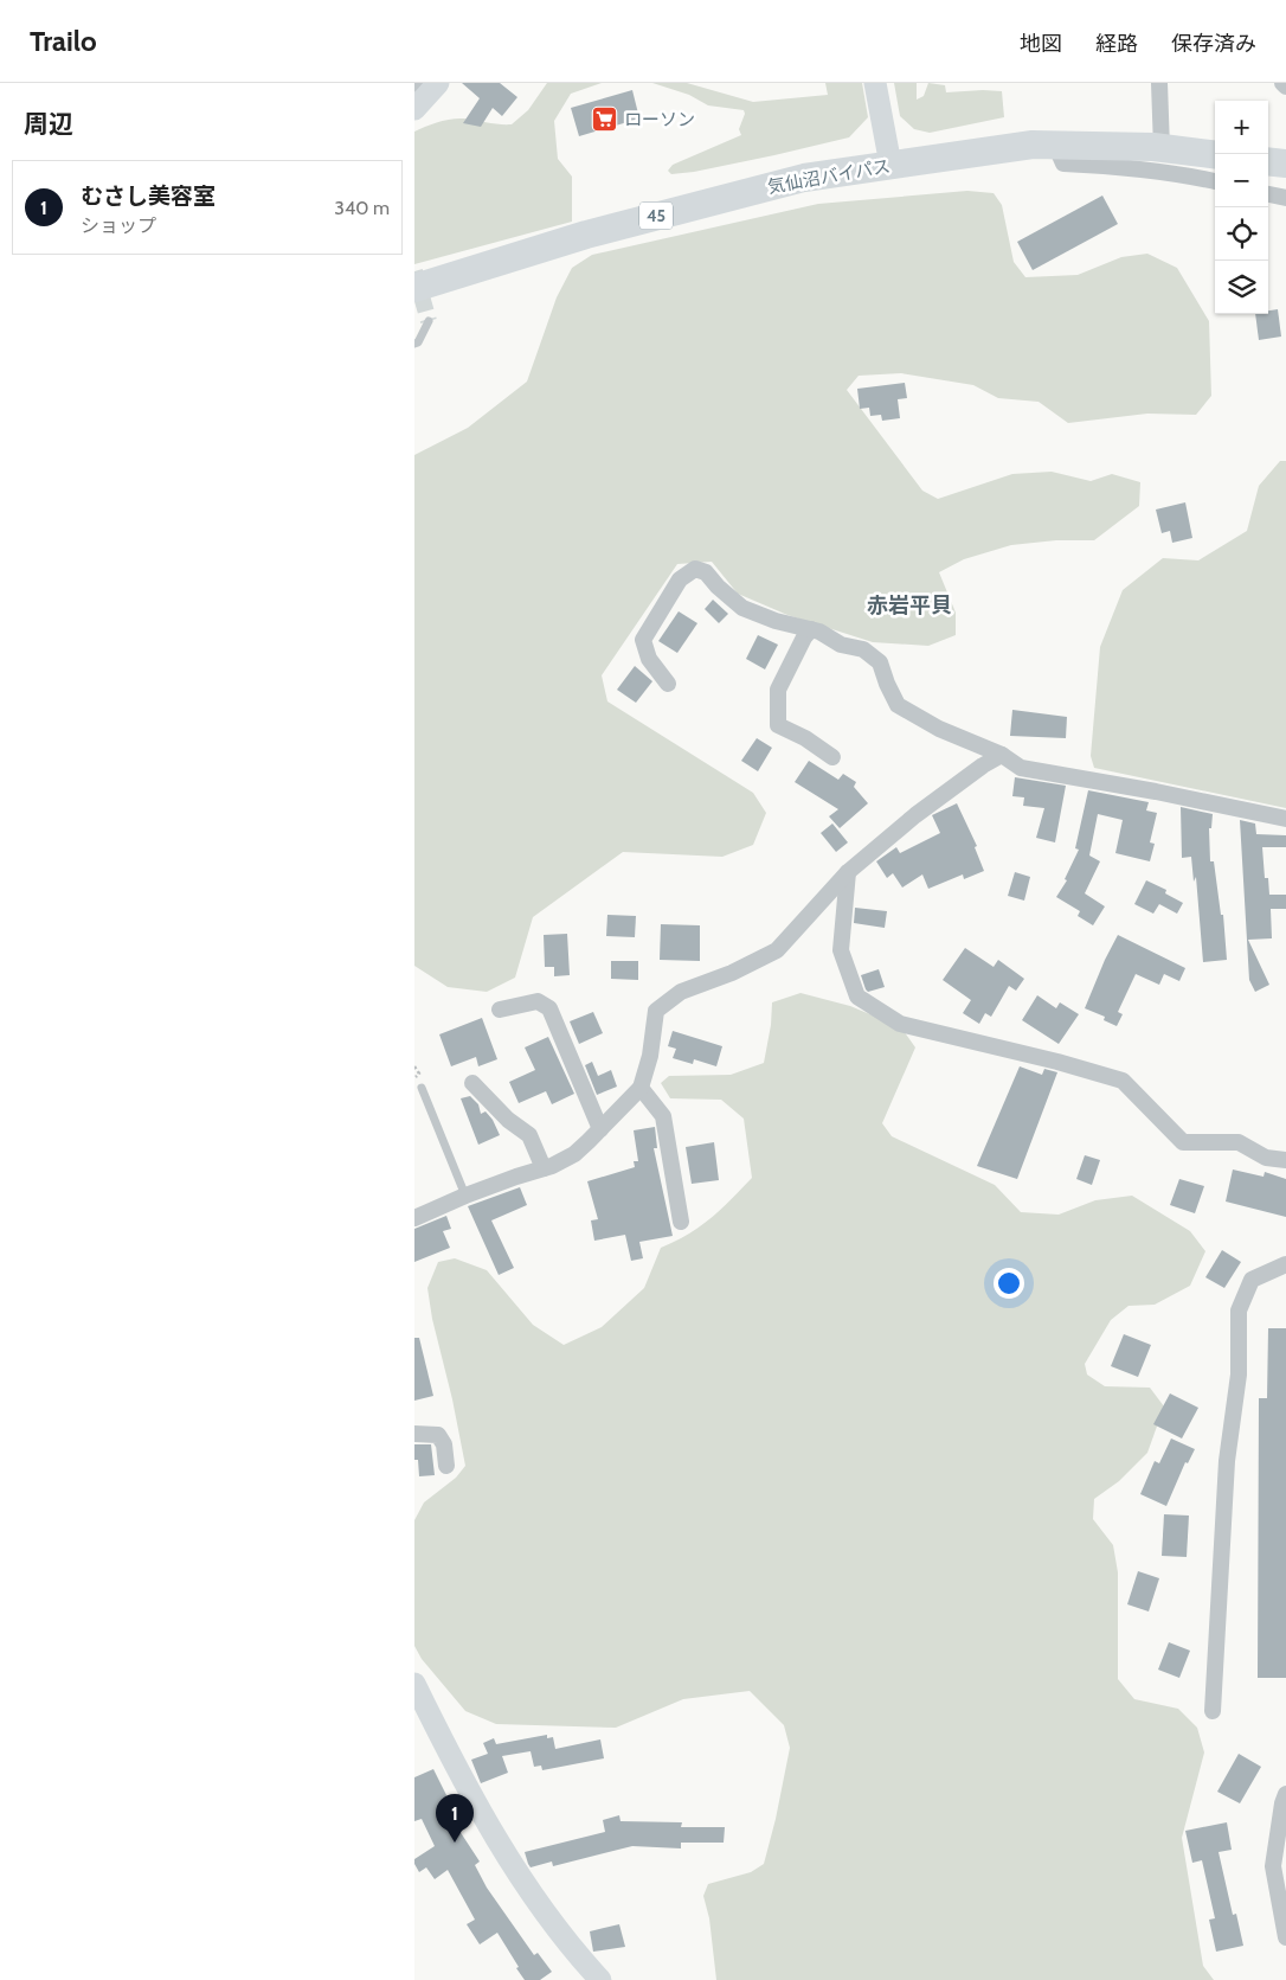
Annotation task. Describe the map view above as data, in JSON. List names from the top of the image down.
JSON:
{
  "streets": {
    "highway": ["気仙沼バイパス", "45"]
  },
  "districts": ["赤岩平貝"],
  "places": {
    "supermarket": ["ローソン"]
  },
  "page": {
    "header": "Trailo",
    "nav": ["地図", "経路", "保存済み"],
    "heading": "周辺",
    "map_buttons": ["+", "−"],
    "list": [
      {
        "mark": "1",
        "name": "むさし美容室",
        "note": "ショップ",
        "value": "340 m"
      }
    ],
    "pins": "1"
  }
}
